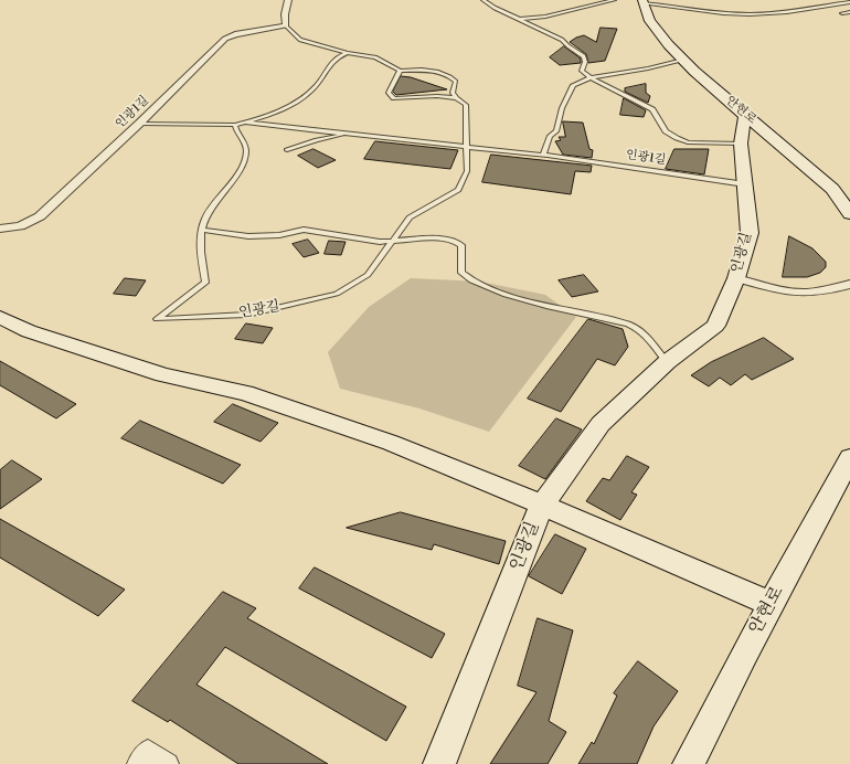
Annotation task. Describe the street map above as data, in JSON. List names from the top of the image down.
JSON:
{
  "streets": {
    "street": ["안현로", "인광1길", "인광길"]
  },
  "crossings": [
    ["안현로", "인광길"],
    ["인광1길", "인광길"]
  ]
}
